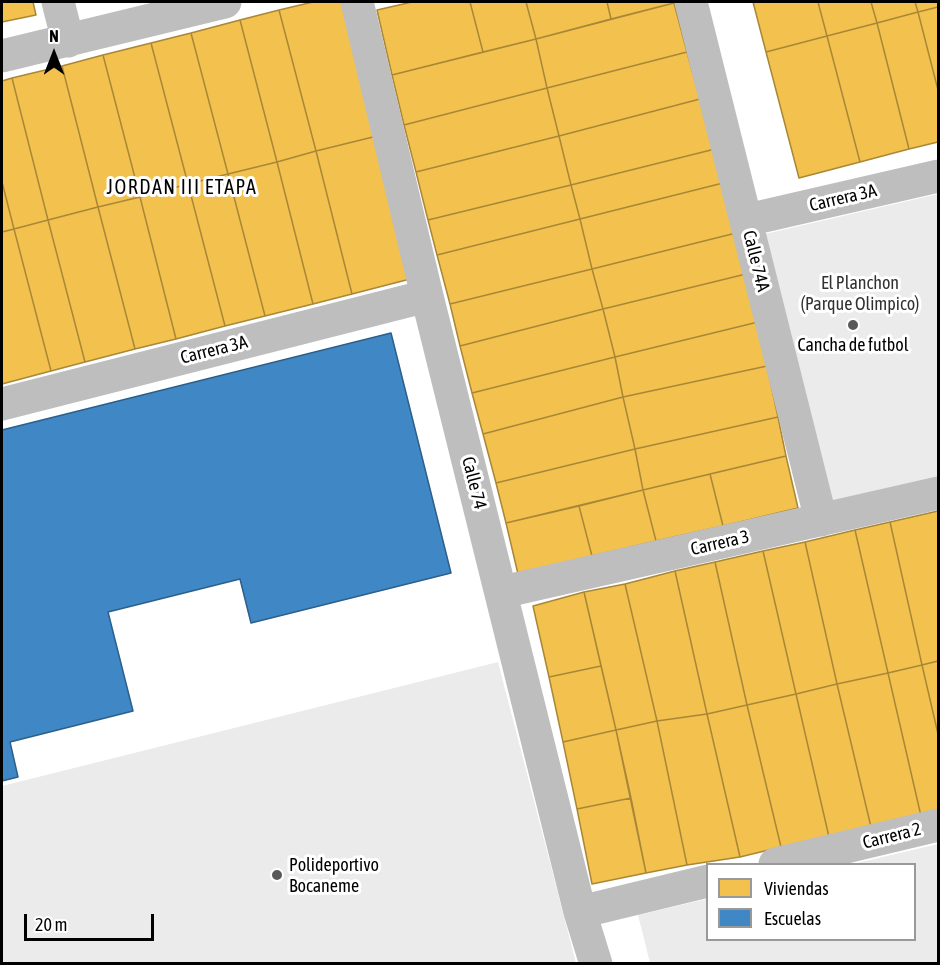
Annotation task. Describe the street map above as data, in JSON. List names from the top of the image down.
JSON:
{
  "streets": {
    "street": [
      "Carrera 3A",
      "Calle 74A",
      "Calle 74",
      "Carrera 3",
      "Carrera 2"
    ]
  },
  "crossings": [
    ["Carrera 3A", "Calle 74A"],
    ["Carrera 3A", "Calle 74"],
    ["Calle 74A", "Carrera 3"],
    ["Calle 74", "Carrera 3"]
  ],
  "districts": ["JORDAN III ETAPA"],
  "parks": ["El Planchon (Parque Olimpico)"],
  "places": ["Cancha de futbol", "Polideportivo Bocaneme"],
  "legend": ["Viviendas", "Escuelas"],
  "scale_bar": "20 m",
  "north": "top"
}
